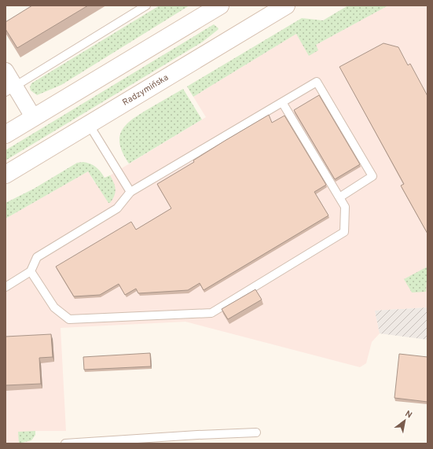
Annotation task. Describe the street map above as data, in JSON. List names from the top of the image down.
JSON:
{
  "streets": {
    "main road": ["Radzymińska"]
  },
  "north": "top right"
}
